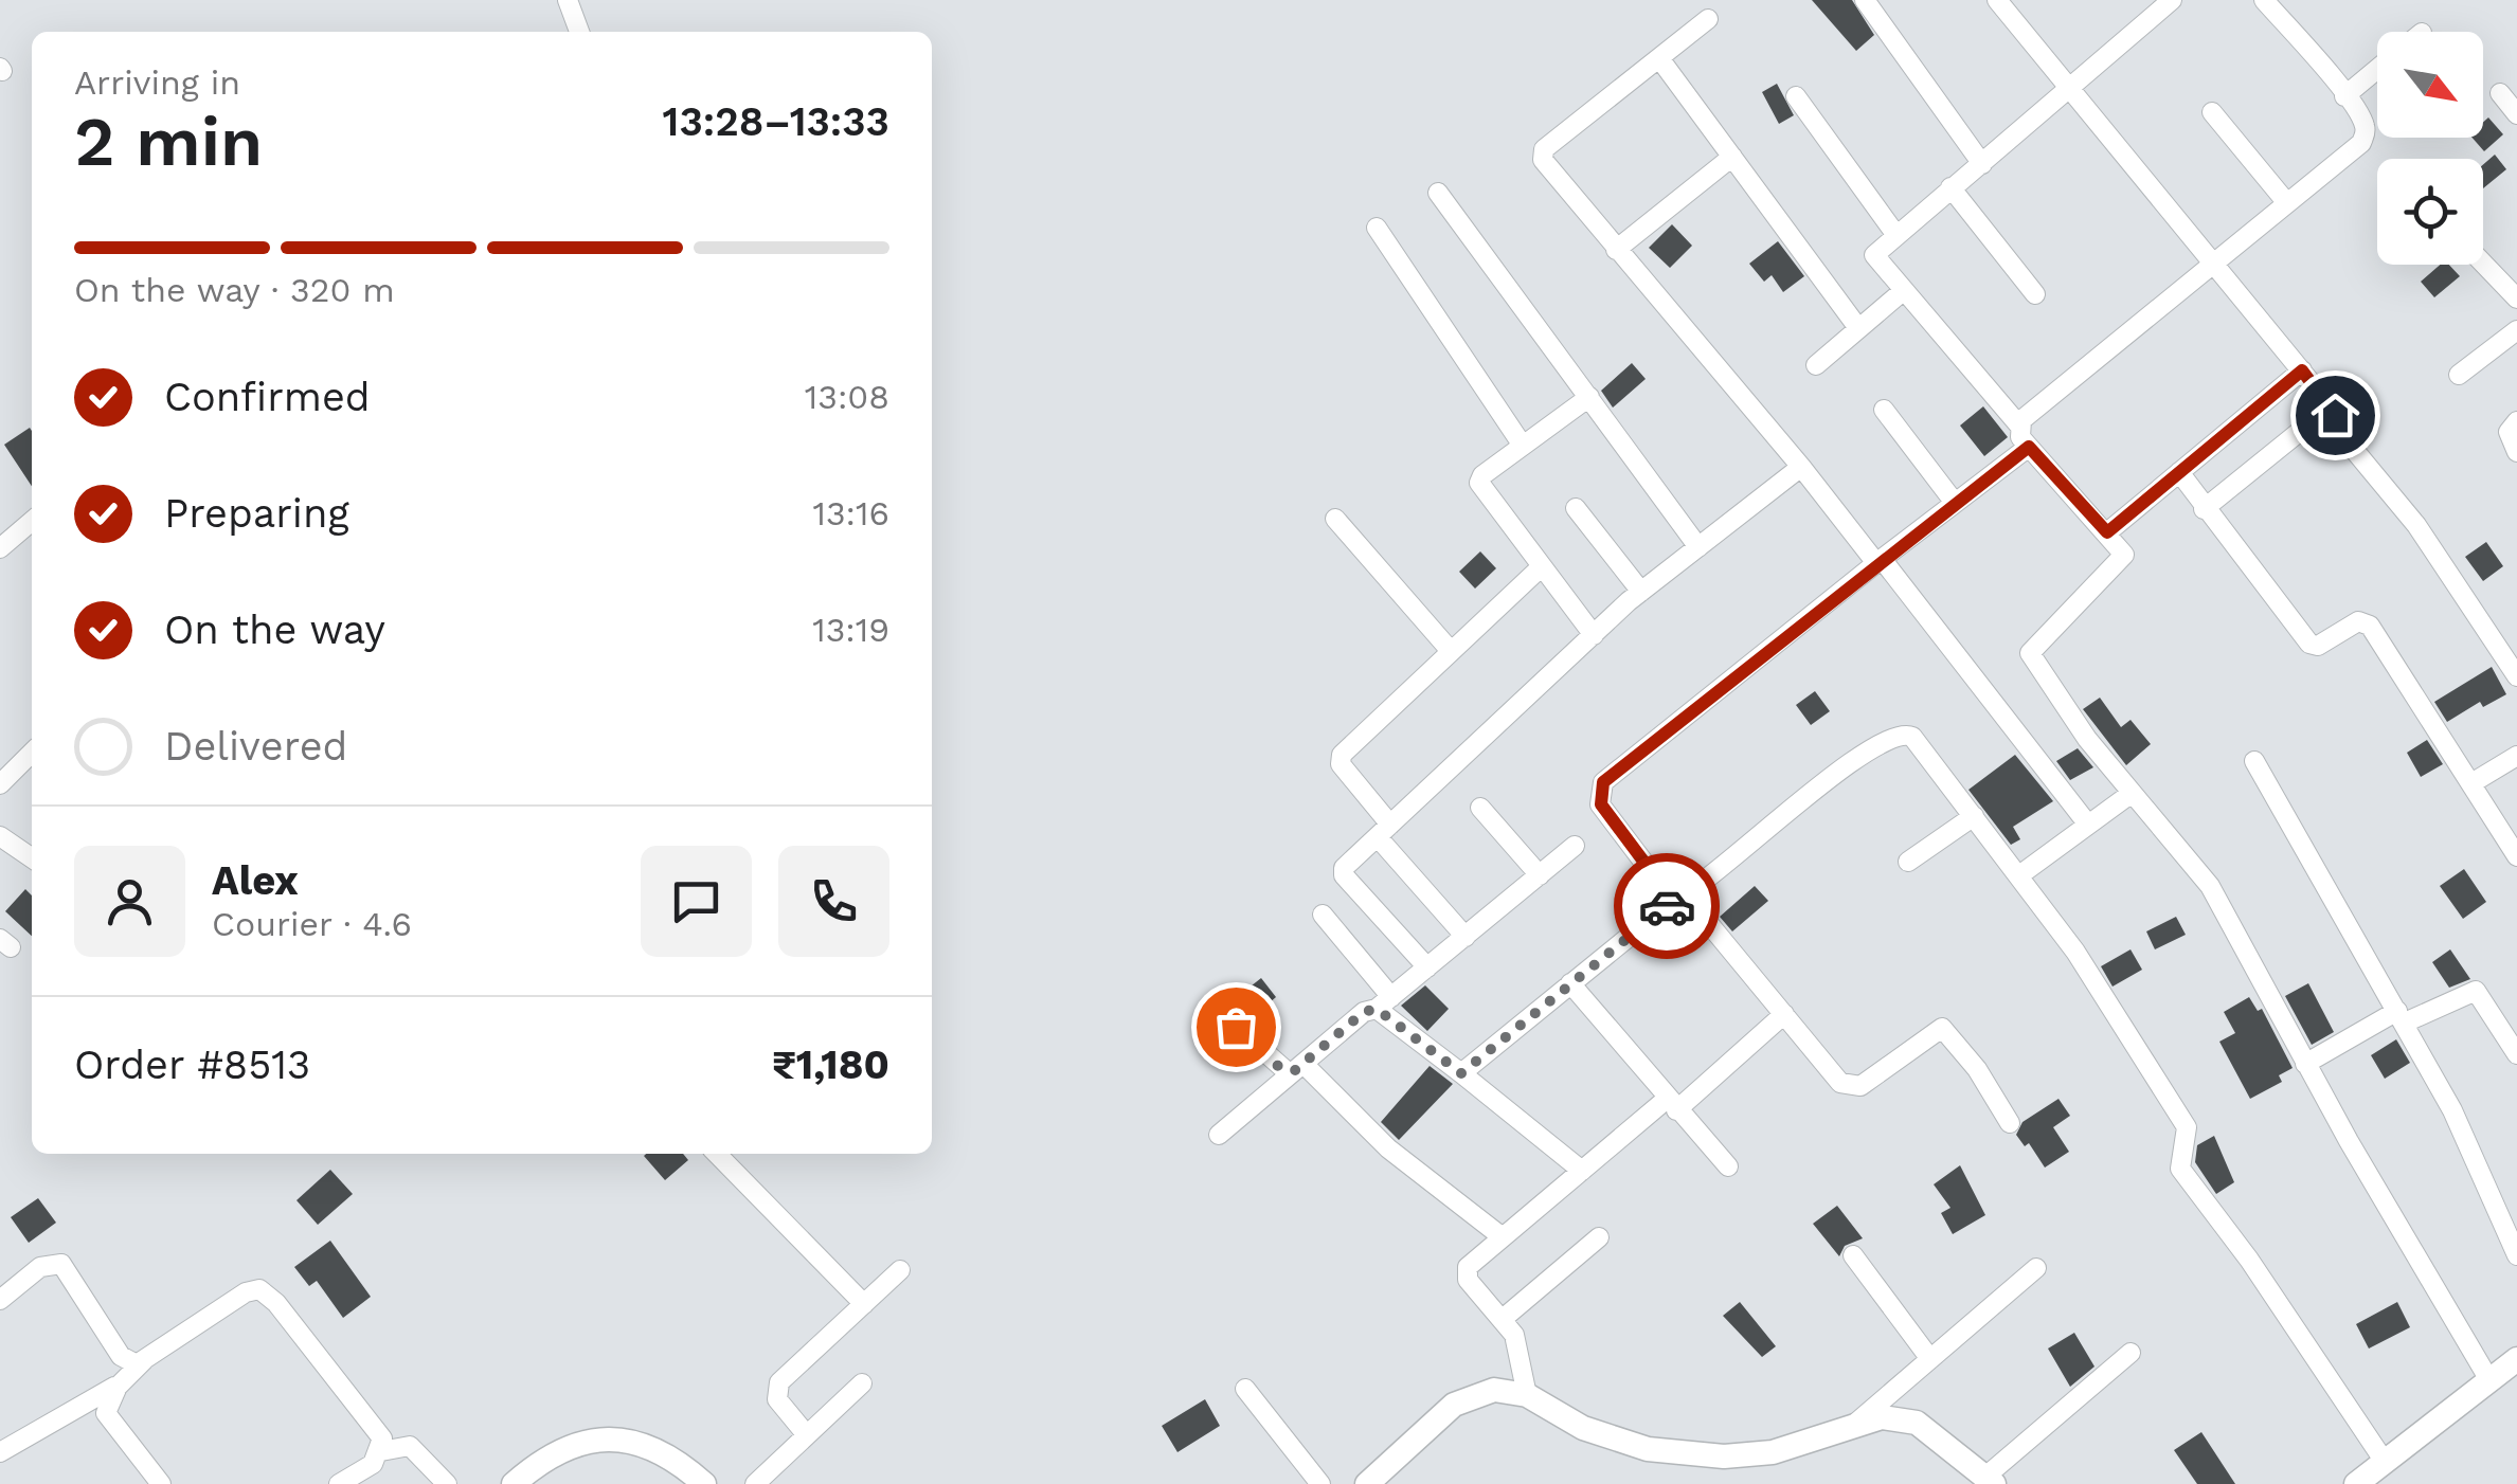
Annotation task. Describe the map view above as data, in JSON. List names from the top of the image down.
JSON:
{
  "north": "bottom right",
  "page": {
    "heading": ["2 min", "Arriving in", "13:28–13:33"],
    "panel": [
      "Alex",
      "Courier · 4.6",
      "Order #8513",
      "₹1,180"
    ],
    "bar": "On the way · 320 m",
    "list": [
      ["Confirmed", "13:08"],
      ["Preparing", "13:16"],
      ["On the way", "13:19"],
      "Delivered"
    ]
  }
}
